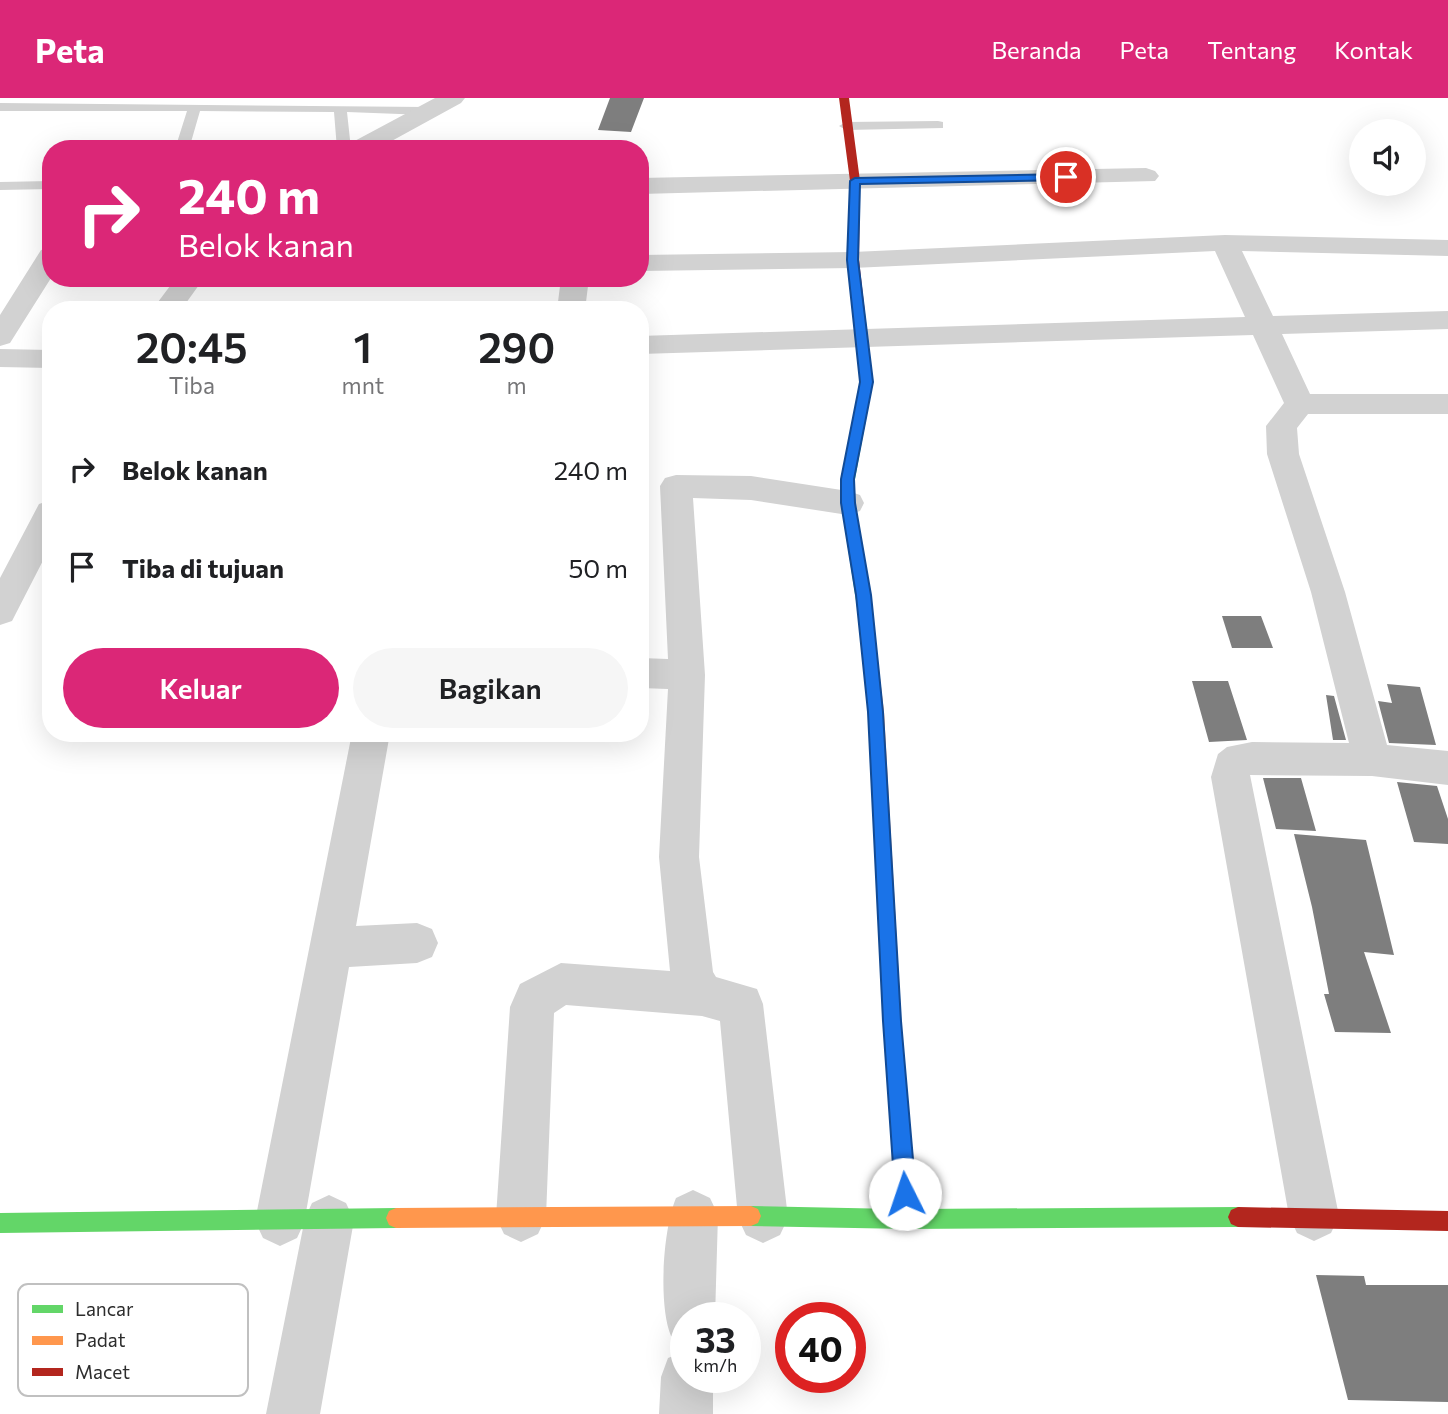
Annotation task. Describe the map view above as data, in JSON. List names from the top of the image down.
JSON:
{
  "legend": ["Lancar", "Padat", "Macet"],
  "page": {
    "header": "Peta",
    "nav": [
      "Beranda",
      "Peta",
      "Tentang",
      "Kontak"
    ],
    "turn": ["240 m", "Belok kanan"],
    "eta": [
      "20:45",
      "Tiba",
      "1",
      "mnt",
      "290",
      "m"
    ],
    "list": [
      {
        "name": "Belok kanan",
        "value": "240 m"
      },
      {
        "name": "Tiba di tujuan",
        "value": "50 m"
      }
    ],
    "buttons": ["Keluar", "Bagikan"],
    "speed": "33 km/h",
    "limit": "40"
  }
}
